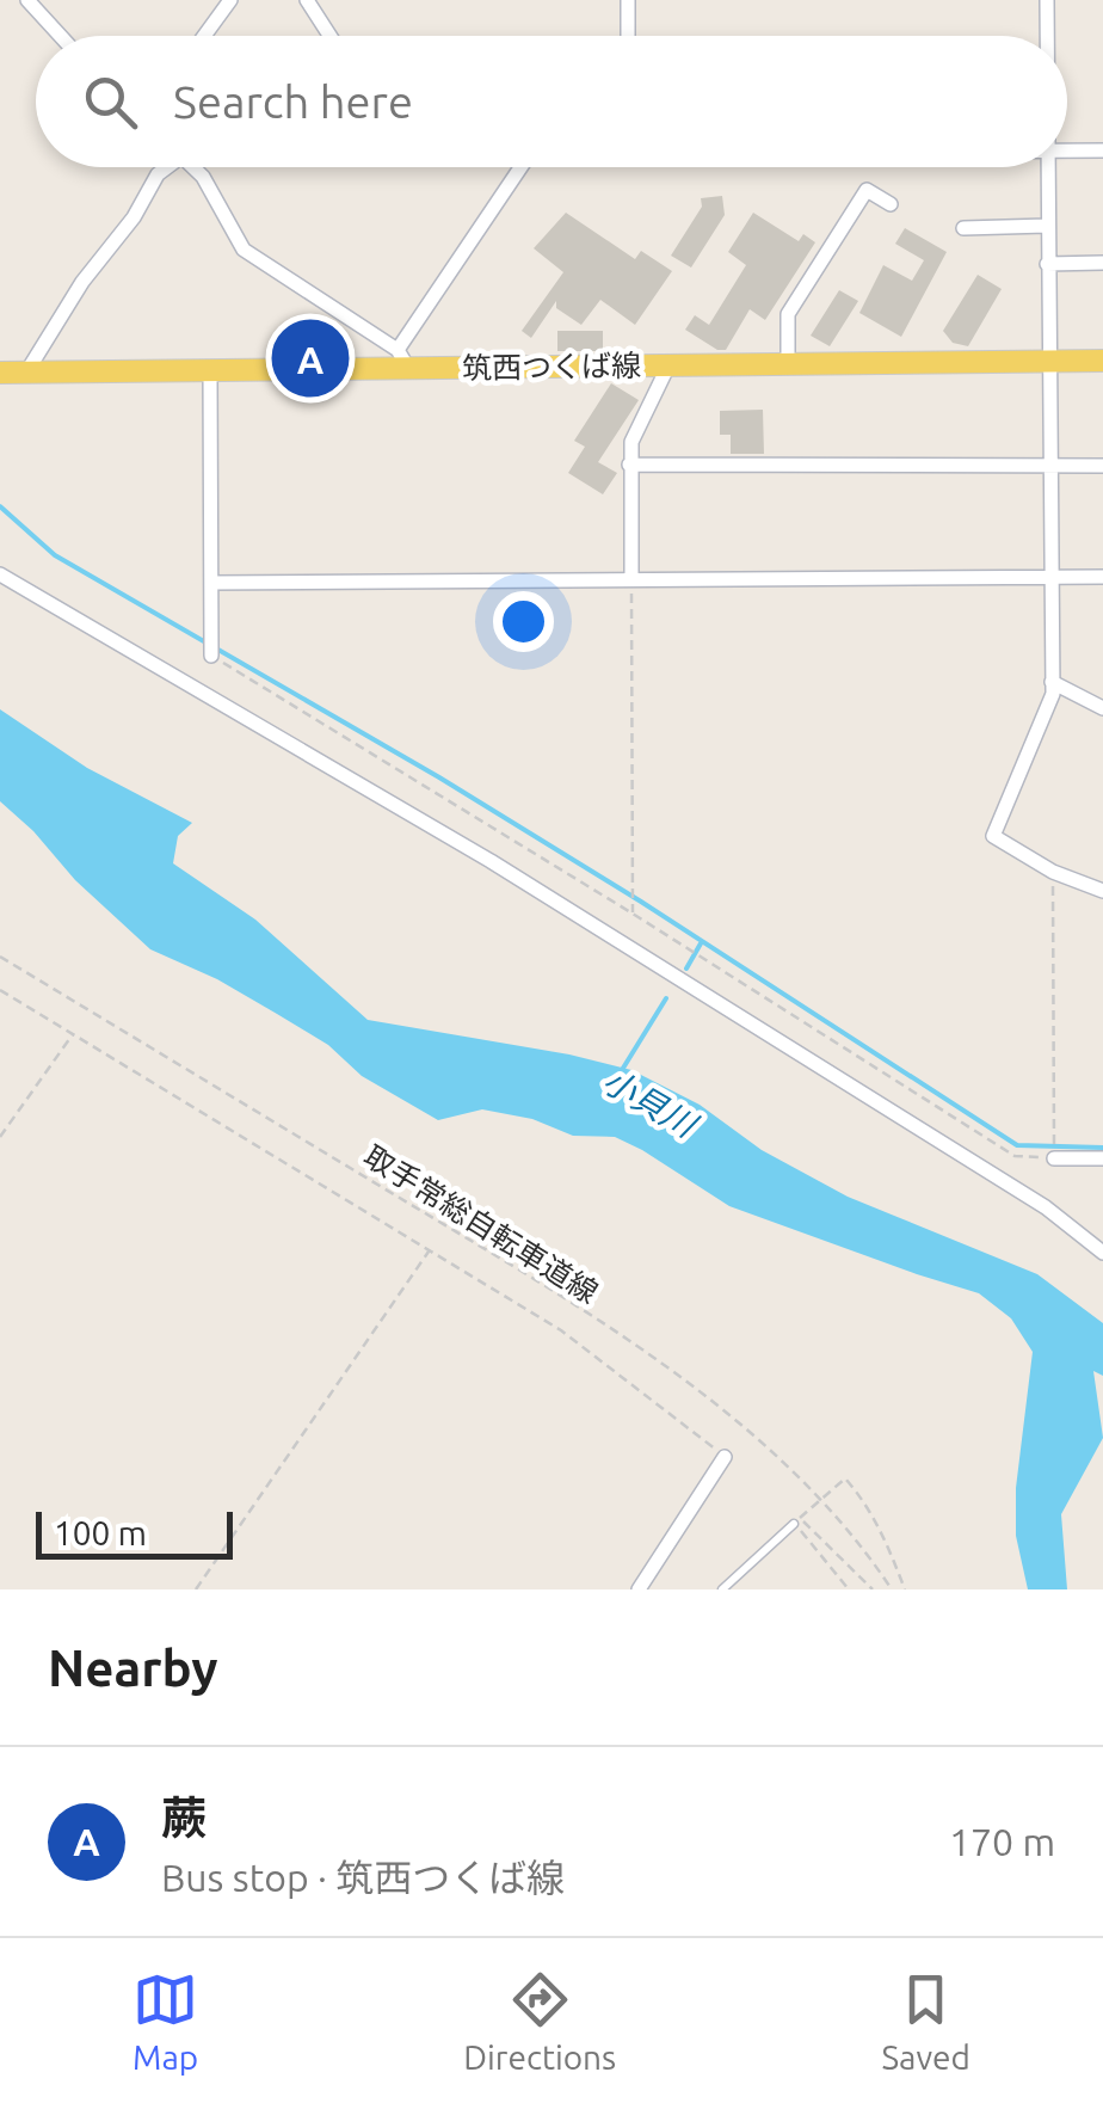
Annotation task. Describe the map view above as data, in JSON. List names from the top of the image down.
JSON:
{
  "streets": {
    "main road": ["筑西つくば線"],
    "path": ["取手常総自転車道線"]
  },
  "water": ["小貝川"],
  "scale_bar": "100 m",
  "page": {
    "search": "Search here",
    "pins": "A",
    "scale": "100 m",
    "heading": "Nearby",
    "list": [
      {
        "mark": "A",
        "name": "蕨",
        "note": "Bus stop · 筑西つくば線",
        "value": "170 m"
      }
    ],
    "nav": ["Map", "Directions", "Saved"]
  }
}
